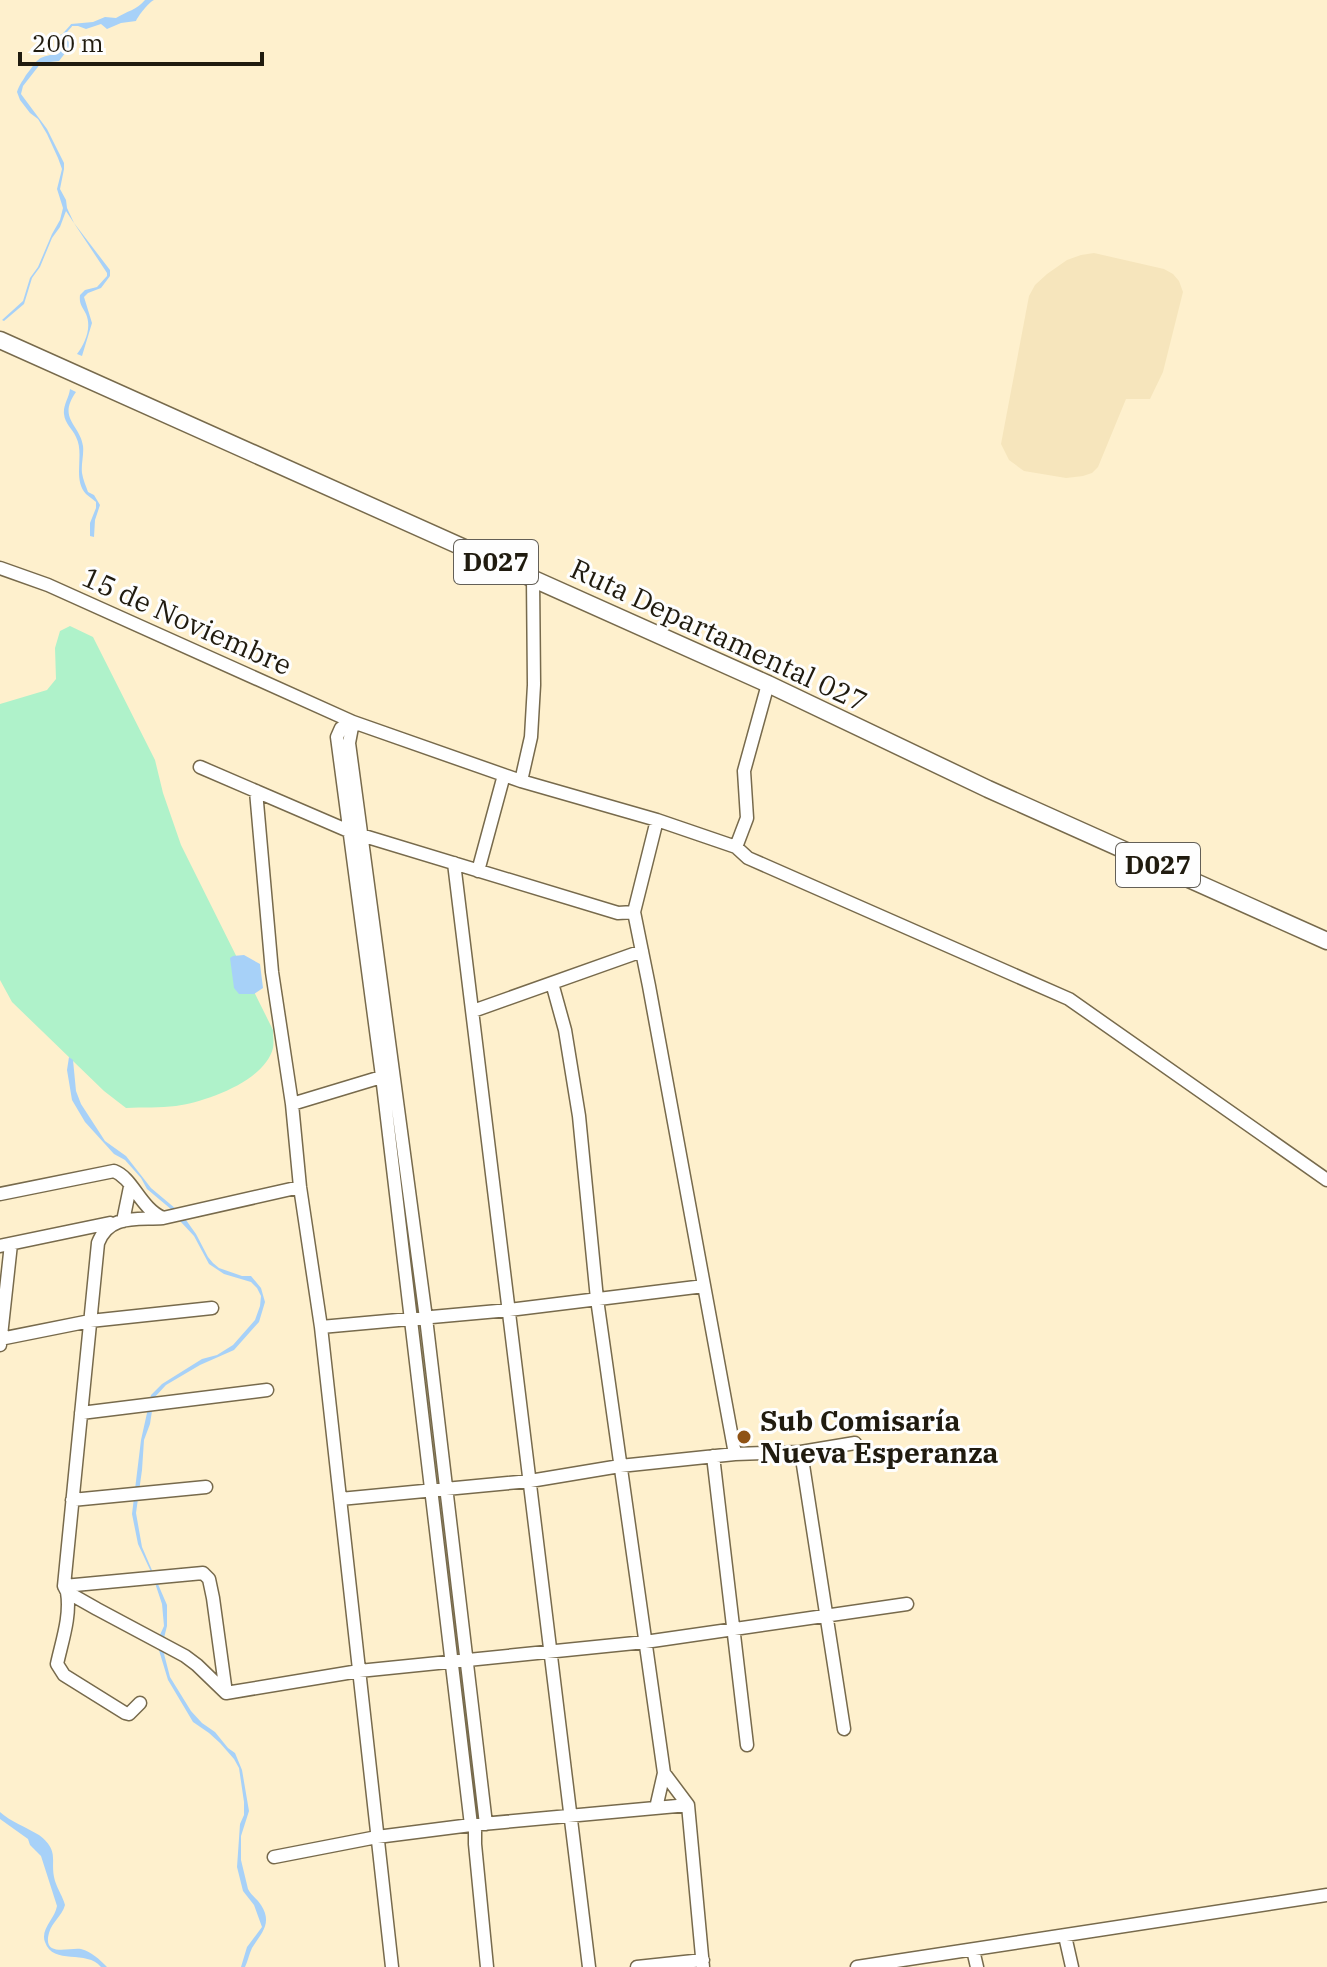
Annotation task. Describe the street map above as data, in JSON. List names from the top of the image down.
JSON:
{
  "streets": {
    "main road": ["D027", "Ruta Departamental 027"],
    "street": ["15 de Noviembre"]
  },
  "places": ["Sub Comisaría Nueva Esperanza"],
  "scale_bar": "200 m"
}
